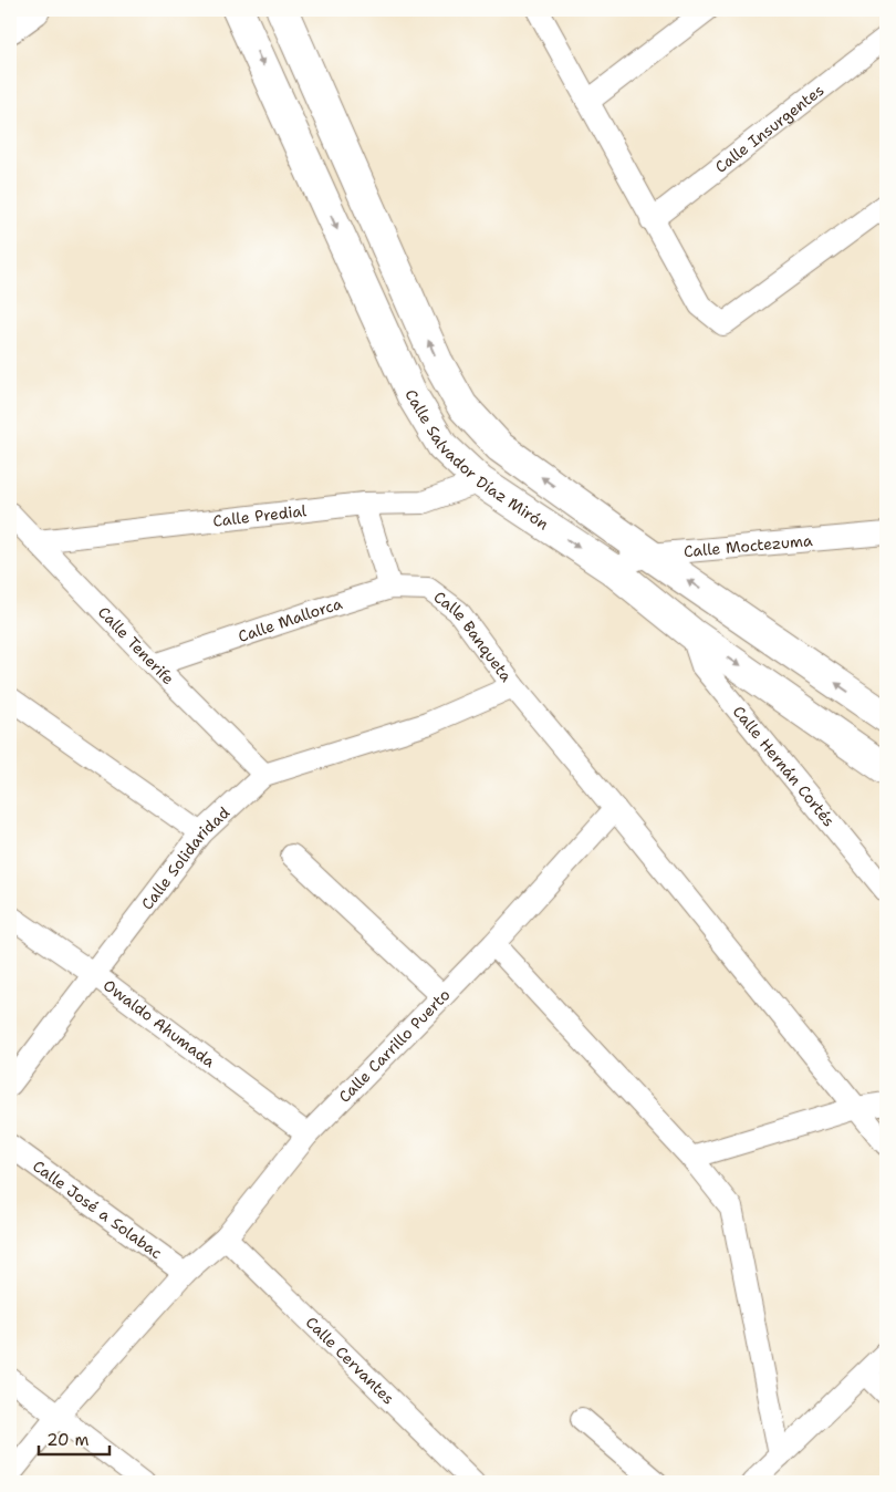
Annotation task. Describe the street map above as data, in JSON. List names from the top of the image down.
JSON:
{
  "streets": {
    "street": [
      "Calle Insurgentes",
      "Calle Salvador Díaz Mirón",
      "Calle Predial",
      "Calle Moctezuma",
      "Calle Mallorca",
      "Calle Banqueta",
      "Calle Tenerife",
      "Calle Hernán Cortés",
      "Calle Solidaridad",
      "Owaldo Ahumada",
      "Calle Carrillo Puerto",
      "Calle José a Solabac",
      "Calle Cervantes"
    ]
  },
  "crossings": [
    ["Calle Salvador Díaz Mirón", "Calle Predial"],
    ["Calle Salvador Díaz Mirón", "Calle Moctezuma"],
    ["Calle Salvador Díaz Mirón", "Calle Hernán Cortés"],
    ["Calle Predial", "Calle Tenerife"],
    ["Calle Mallorca", "Calle Banqueta"],
    ["Calle Mallorca", "Calle Tenerife"],
    ["Calle Banqueta", "Calle Solidaridad"],
    ["Calle Tenerife", "Calle Solidaridad"],
    ["Calle Solidaridad", "Owaldo Ahumada"],
    ["Owaldo Ahumada", "Calle Carrillo Puerto"],
    ["Calle Carrillo Puerto", "Calle José a Solabac"],
    ["Calle Carrillo Puerto", "Calle Cervantes"]
  ],
  "scale_bar": "20 m"
}
